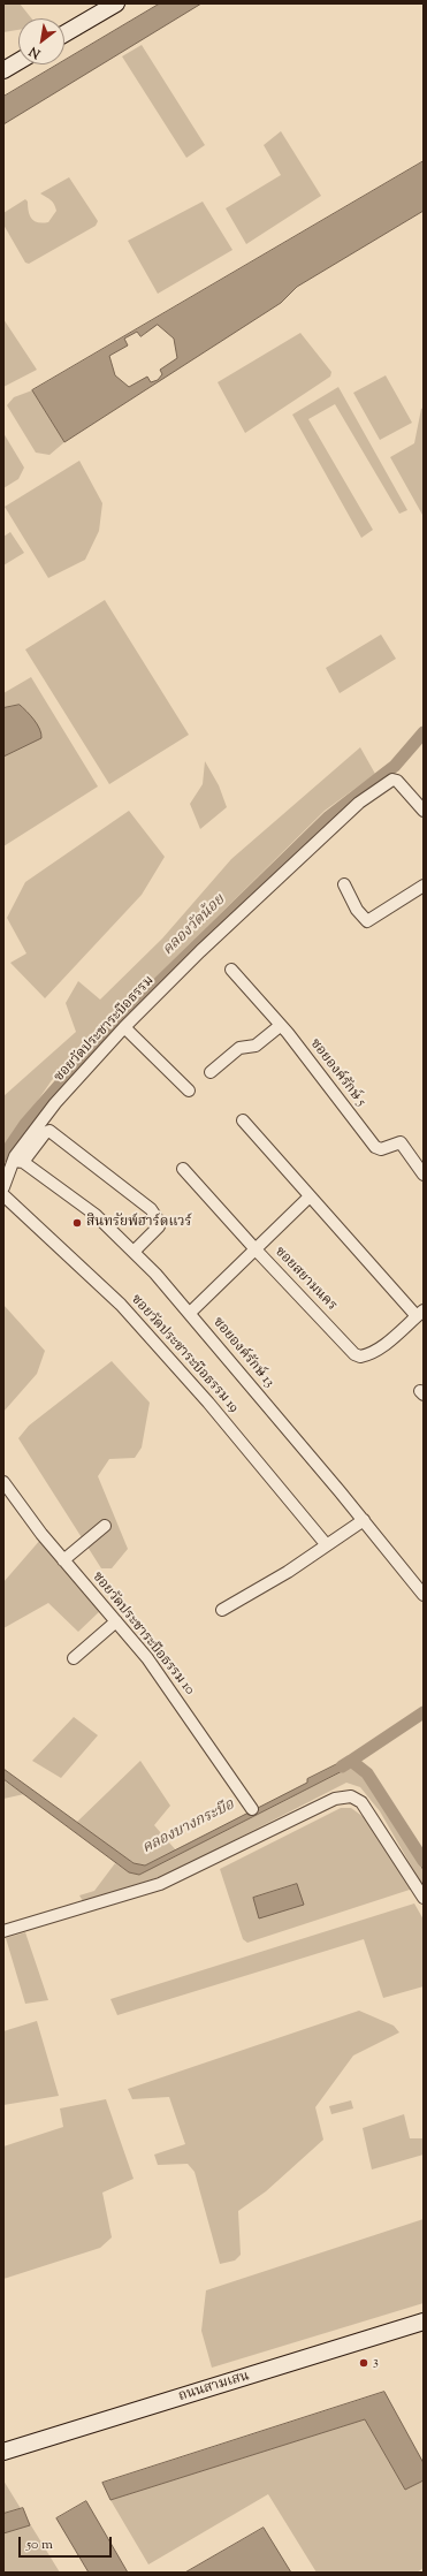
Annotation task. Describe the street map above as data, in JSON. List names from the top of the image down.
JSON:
{
  "streets": {
    "main road": ["ถนนสามเสน"],
    "street": [
      "ซอยวัดประชาระบือธรรม",
      "ซอยองค์รักษ์ 5",
      "ซอยสยามนคร",
      "ซอยองค์รักษ์ 13",
      "ซอยวัดประชาระบือธรรม 19",
      "ซอยวัดประชาระบือธรรม 10"
    ]
  },
  "crossings": [
    ["ซอยวัดประชาระบือธรรม", "ซอยองค์รักษ์ 13"]
  ],
  "water": ["คลองวัดน้อย", "คลองบางกระบือ"],
  "places": ["สินทรัยพ์ฮาร์ดแวร์", "3"],
  "scale_bar": "50 m",
  "north": "bottom left"
}
